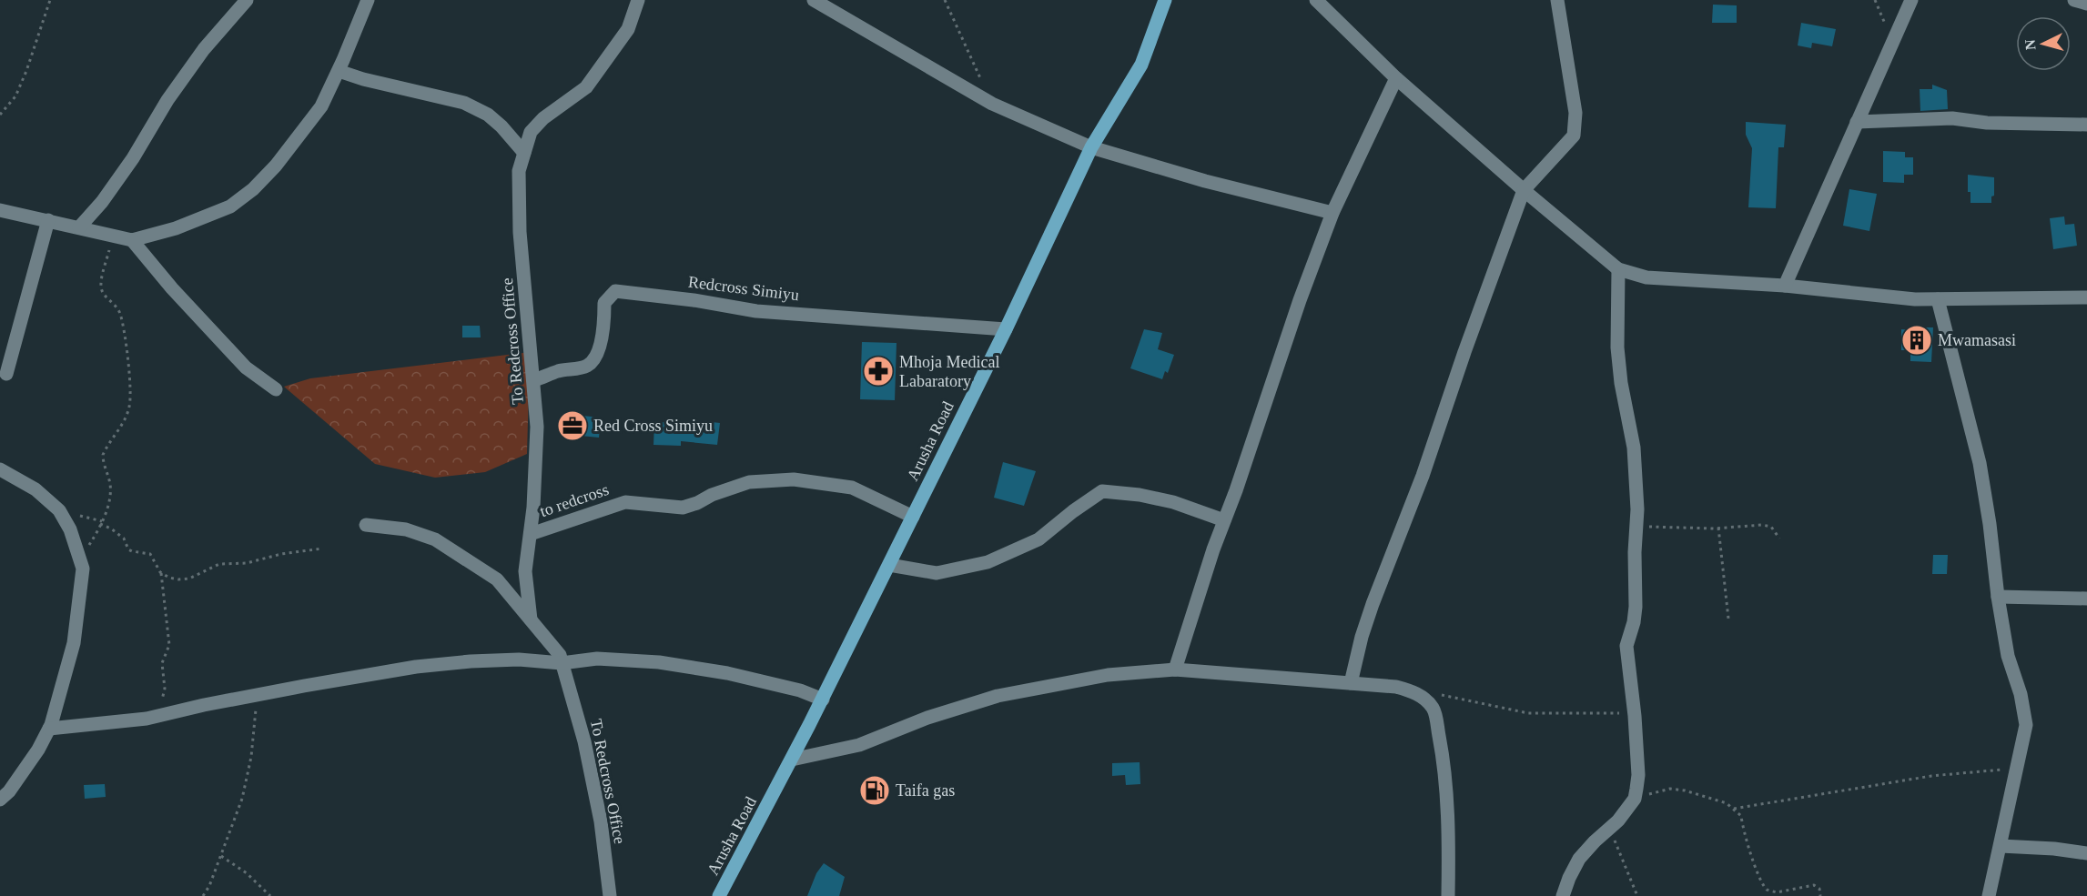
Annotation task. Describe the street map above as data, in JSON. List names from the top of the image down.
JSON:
{
  "streets": {
    "main road": ["Arusha Road"],
    "street": ["Redcross Simiyu", "To Redcross Office", "to redcross"]
  },
  "crossings": [
    ["Redcross Simiyu", "To Redcross Office"],
    ["Redcross Simiyu", "Arusha Road"],
    ["To Redcross Office", "to redcross"],
    ["Arusha Road", "to redcross"]
  ],
  "places": {
    "building": ["Mwamasasi"],
    "pharmacy": ["Mhoja Medical Labaratory"],
    "office": ["Red Cross Simiyu"],
    "fuel station": ["Taifa gas"]
  },
  "north": "left"
}
